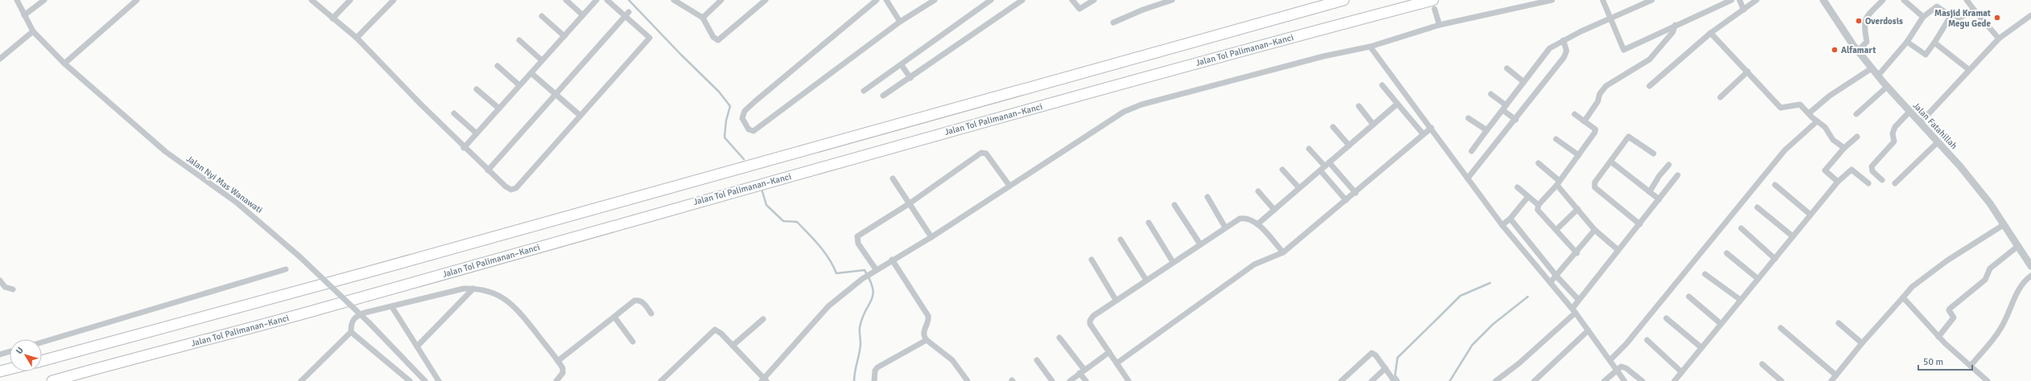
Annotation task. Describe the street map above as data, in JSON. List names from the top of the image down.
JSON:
{
  "streets": {
    "highway": ["Jalan Tol Palimanan–Kanci"],
    "street": ["Jalan Fatahillah", "Jalan Nyi Mas Wanawati"]
  },
  "places": ["Masjid Kramat Megu Gede", "Overdosis", "Alfamart"],
  "scale_bar": "50 m",
  "north": "top left"
}
